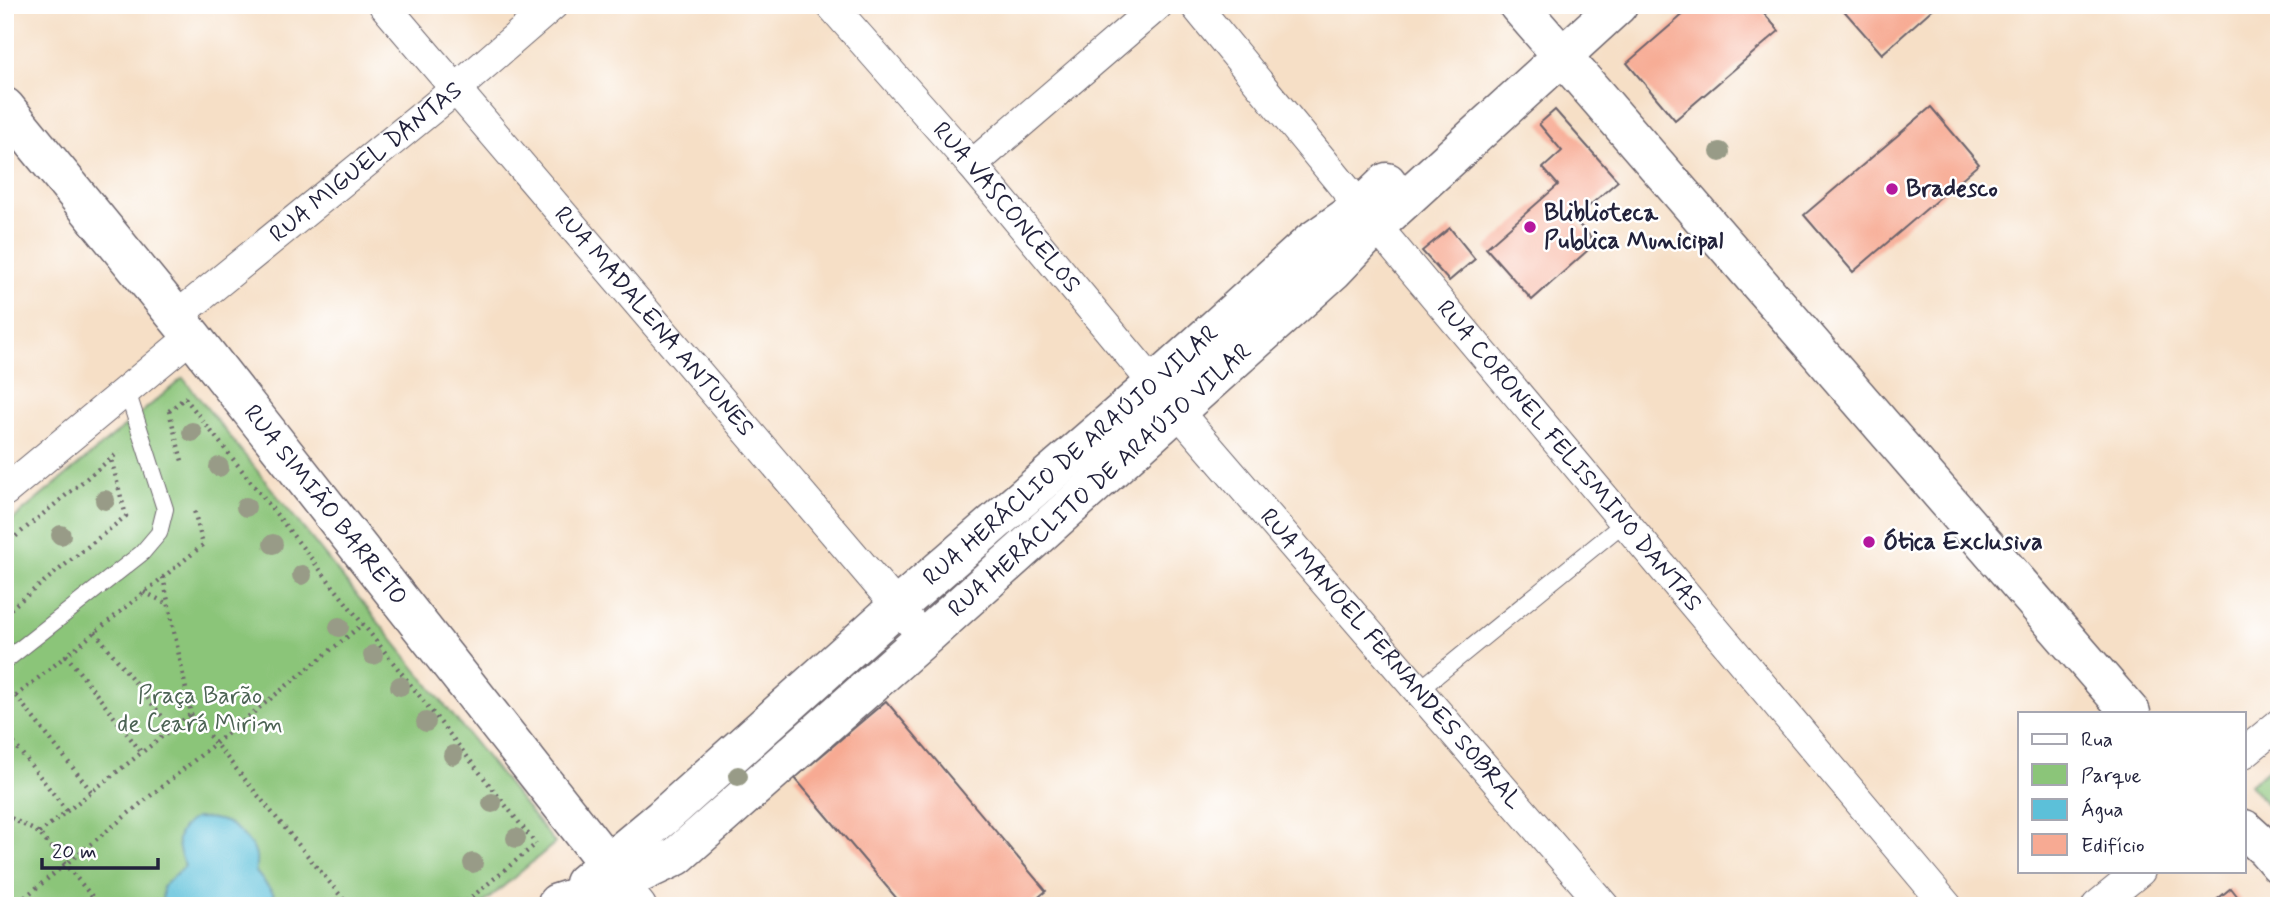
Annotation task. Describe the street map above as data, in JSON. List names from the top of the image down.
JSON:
{
  "streets": {
    "main road": ["RUA HERÁCLIO DE ARAÚJO VILAR", "RUA HERÁCLITO DE ARAÚJO VILAR", "RUA SIMIÃO BARRETO"],
    "street": [
      "RUA MIGUEL DANTAS",
      "RUA VASCONCELOS",
      "RUA MADALENA ANTUNES",
      "RUA CORONEL FELISMINO DANTAS",
      "RUA MANOEL FERNANDES SOBRAL"
    ]
  },
  "crossings": [
    ["RUA MIGUEL DANTAS", "RUA MADALENA ANTUNES"],
    ["RUA MIGUEL DANTAS", "RUA SIMIÃO BARRETO"],
    ["RUA VASCONCELOS", "RUA HERÁCLIO DE ARAÚJO VILAR"],
    ["RUA VASCONCELOS", "RUA HERÁCLITO DE ARAÚJO VILAR"],
    ["RUA VASCONCELOS", "RUA MANOEL FERNANDES SOBRAL"],
    ["RUA MADALENA ANTUNES", "RUA HERÁCLIO DE ARAÚJO VILAR"],
    ["RUA MADALENA ANTUNES", "RUA HERÁCLITO DE ARAÚJO VILAR"],
    ["RUA HERÁCLIO DE ARAÚJO VILAR", "RUA HERÁCLITO DE ARAÚJO VILAR"],
    ["RUA HERÁCLIO DE ARAÚJO VILAR", "RUA SIMIÃO BARRETO"],
    ["RUA HERÁCLIO DE ARAÚJO VILAR", "RUA MANOEL FERNANDES SOBRAL"],
    ["RUA CORONEL FELISMINO DANTAS", "RUA HERÁCLITO DE ARAÚJO VILAR"],
    ["RUA HERÁCLITO DE ARAÚJO VILAR", "RUA SIMIÃO BARRETO"],
    ["RUA HERÁCLITO DE ARAÚJO VILAR", "RUA MANOEL FERNANDES SOBRAL"]
  ],
  "parks": ["Praça Barão de Ceará Mirim"],
  "places": ["Bradesco", "Bliblioteca Publica Municipal", "Ótica Exclusiva"],
  "legend": [
    "Rua",
    "Parque",
    "Água",
    "Edifício"
  ],
  "scale_bar": "20 m"
}
